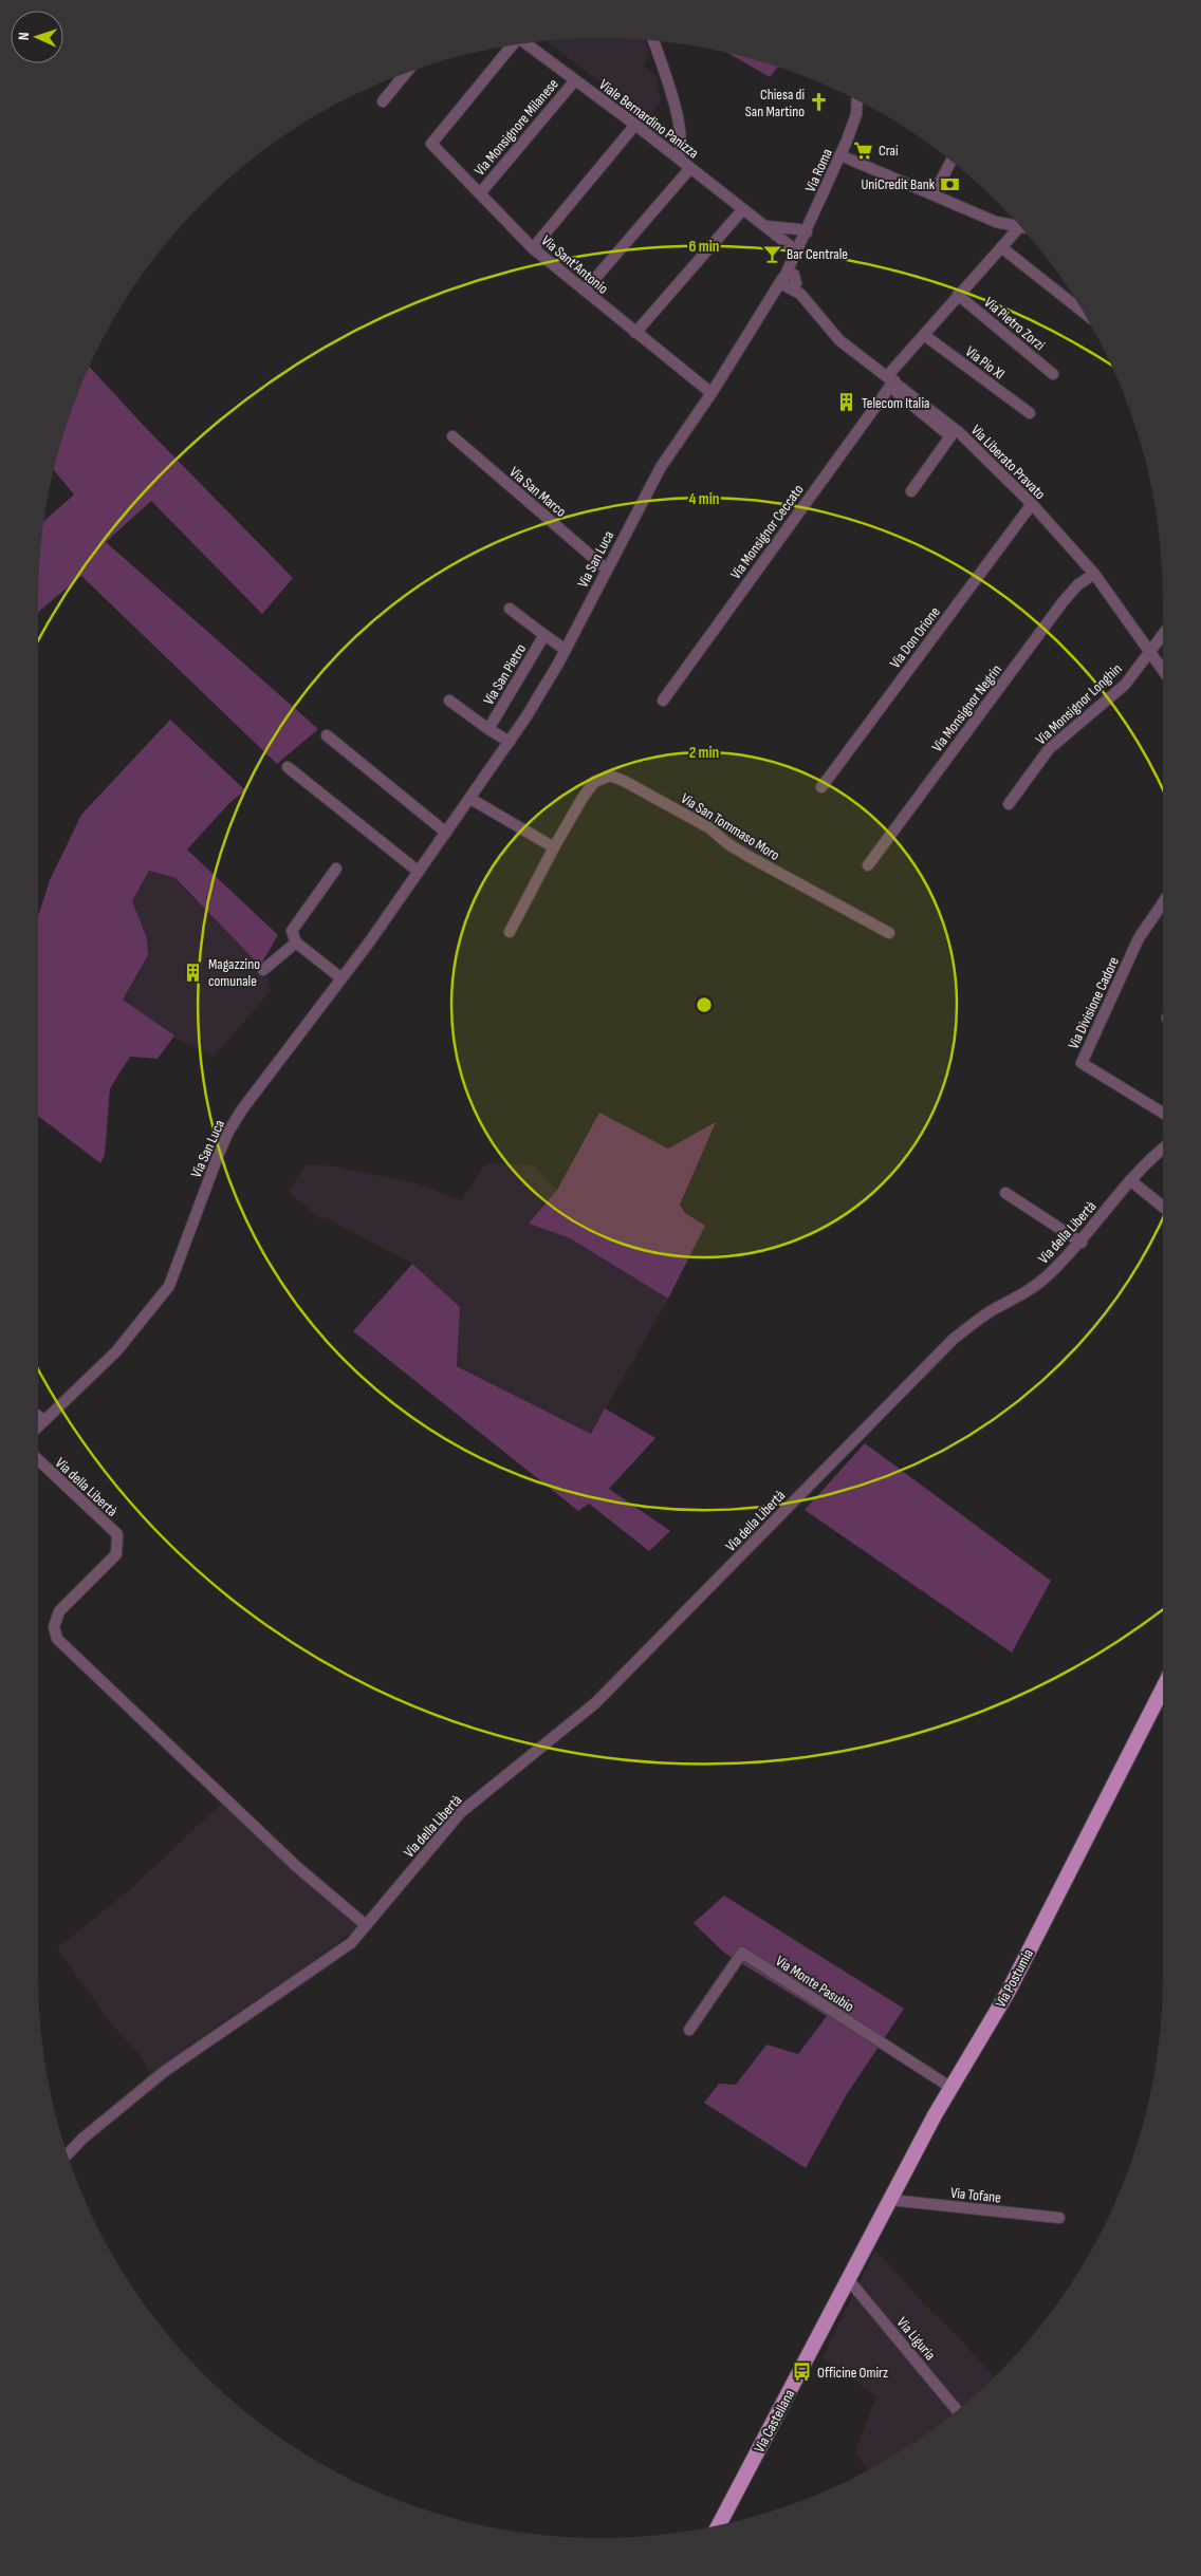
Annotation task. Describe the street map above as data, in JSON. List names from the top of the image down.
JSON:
{
  "streets": {
    "main road": ["Via Postumia", "Via Castellana"],
    "street": [
      "Viale Bernardino Panizza",
      "Via Monsignore Milanese",
      "Via Roma",
      "Via Sant'Antonio",
      "Via Pietro Zorzi",
      "Via Pio XI",
      "Via Liberato Pravato",
      "Via San Marco",
      "Via Monsignor Ceccato",
      "Via San Luca",
      "Via Don Orione",
      "Via San Pietro",
      "Via Monsignor Longhin",
      "Via Monsignor Negrin",
      "Via San Tommaso Moro",
      "Via Divisione Cadore",
      "Via della Libertà",
      "Via Monte Pasubio",
      "Via Tofane",
      "Via Liguria"
    ]
  },
  "crossings": [
    ["Viale Bernardino Panizza", "Via Monsignore Milanese"],
    ["Viale Bernardino Panizza", "Via Roma"],
    ["Via Monsignore Milanese", "Via Sant'Antonio"],
    ["Via Roma", "Via Liberato Pravato"],
    ["Via Roma", "Via San Luca"],
    ["Via Sant'Antonio", "Via San Luca"],
    ["Via Pietro Zorzi", "Via Monsignor Ceccato"],
    ["Via Pio XI", "Via Monsignor Ceccato"],
    ["Via Liberato Pravato", "Via Monsignor Ceccato"],
    ["Via Liberato Pravato", "Via San Luca"],
    ["Via Liberato Pravato", "Via Don Orione"],
    ["Via Liberato Pravato", "Via Monsignor Longhin"],
    ["Via Liberato Pravato", "Via Monsignor Negrin"],
    ["Via San Marco", "Via San Luca"],
    ["Via San Luca", "Via San Pietro"],
    ["Via Postumia", "Via Monte Pasubio"],
    ["Via Postumia", "Via Tofane"],
    ["Via Postumia", "Via Liguria"],
    ["Via Postumia", "Via Castellana"],
    ["Via Liguria", "Via Castellana"]
  ],
  "places": {
    "church": ["Chiesa di San Martino"],
    "supermarket": ["Crai"],
    "bank": ["UniCredit Bank"],
    "bar": ["Bar Centrale"],
    "building": ["Telecom Italia", "Magazzino comunale"],
    "bus stop": ["Officine Omirz"]
  },
  "north": "left",
  "rings": ["6 min", "4 min", "2 min"]
}
